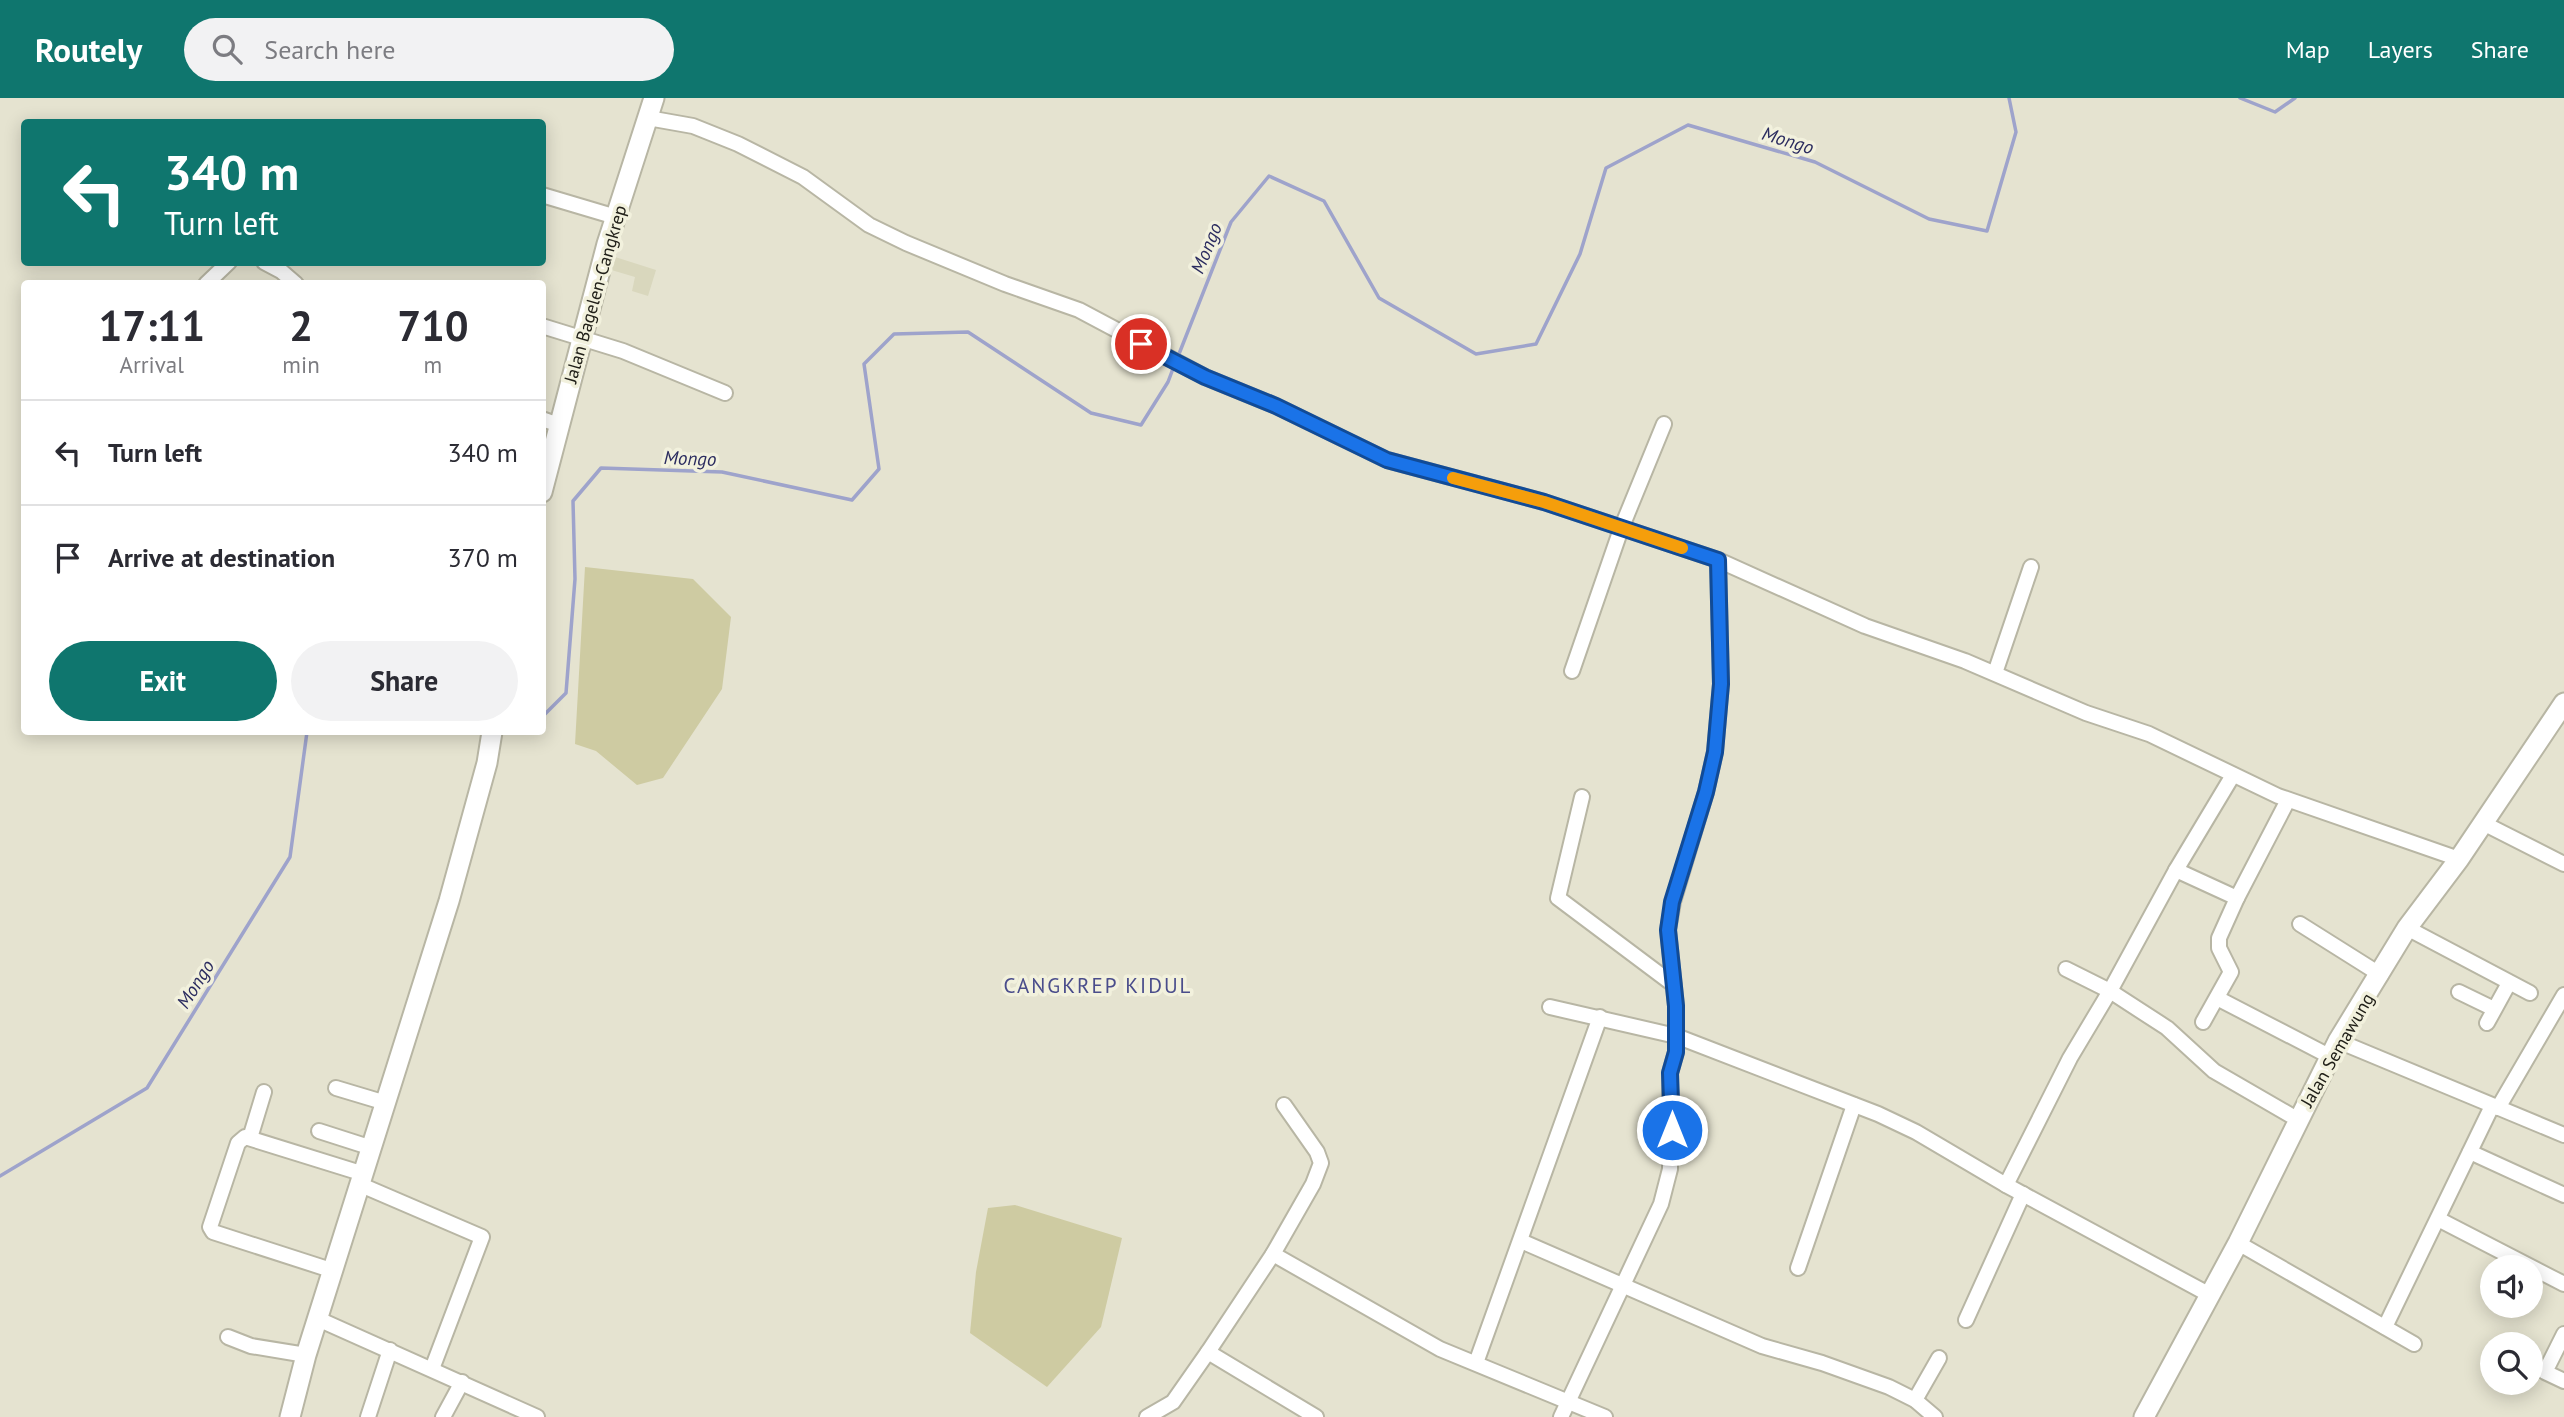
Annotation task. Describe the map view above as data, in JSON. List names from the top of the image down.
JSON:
{
  "streets": {
    "main road": ["Jalan Bagelen-Cangkrep", "Jalan Semawung"]
  },
  "districts": ["CANGKREP KIDUL"],
  "water": ["Mongo"],
  "page": {
    "header": "Routely",
    "search": "Search here",
    "nav": ["Map", "Layers", "Share"],
    "turn": ["340 m", "Turn left"],
    "eta": [
      "17:11",
      "Arrival",
      "2",
      "min",
      "710",
      "m"
    ],
    "list": [
      {
        "name": "Turn left",
        "value": "340 m"
      },
      {
        "name": "Arrive at destination",
        "value": "370 m"
      }
    ],
    "buttons": ["Exit", "Share"]
  }
}
